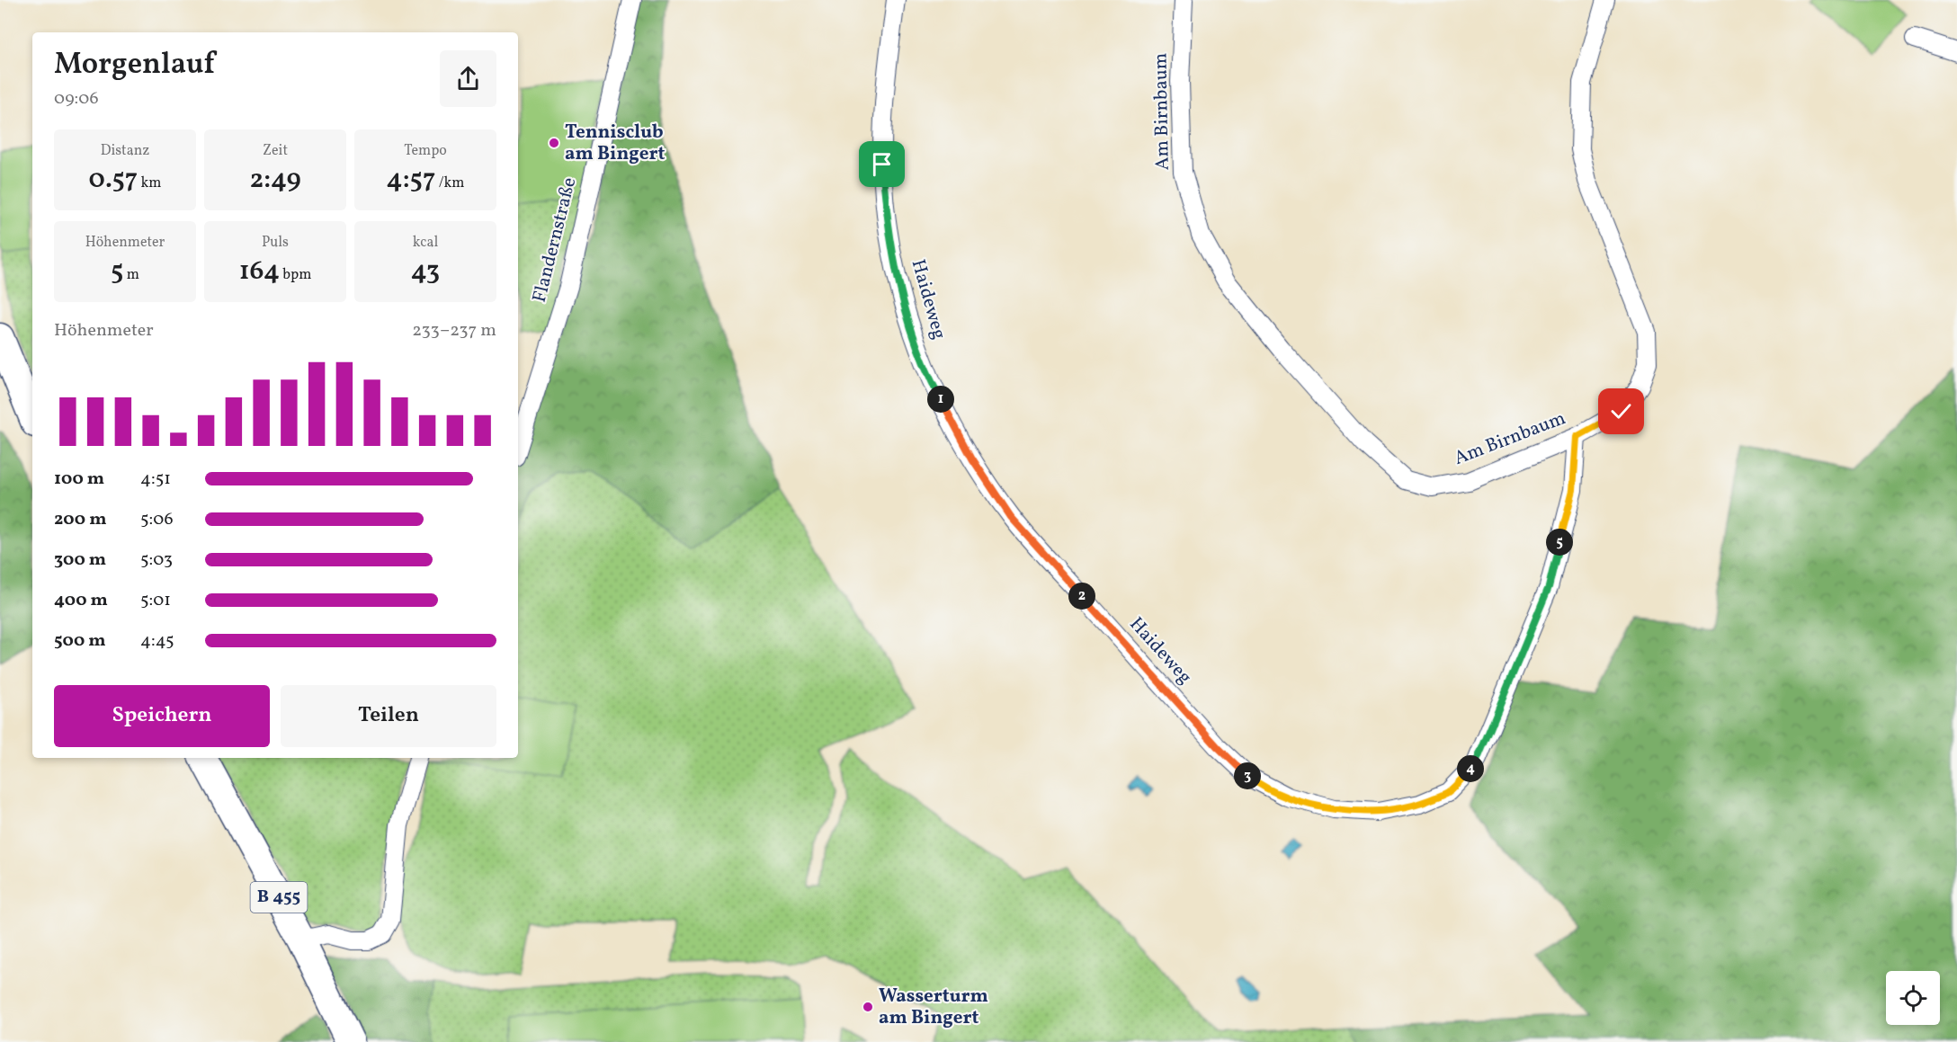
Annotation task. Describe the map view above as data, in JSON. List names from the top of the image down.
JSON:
{
  "streets": {
    "main road": ["B 455"],
    "street": ["Am Birnbaum", "Flandernstraße", "Haideweg"]
  },
  "crossings": [
    ["Am Birnbaum", "Haideweg"]
  ],
  "places": ["Tennisclub am Bingert", "Wasserturm am Bingert"],
  "page": {
    "heading": ["Morgenlauf", "09:06"],
    "stats": [
      ["Distanz", "0.57 km"],
      ["Zeit", "2:49"],
      ["Tempo", "4:57 /km"],
      ["Höhenmeter", "5 m"],
      ["Puls", "164 bpm"],
      ["kcal", "43"]
    ],
    "chart": ["Höhenmeter", "233–237 m"],
    "pins": [
      "1",
      "5",
      "2",
      "4",
      "3"
    ],
    "list": [
      {
        "name": "100 m",
        "note": "4:51"
      },
      {
        "name": "200 m",
        "note": "5:06"
      },
      {
        "name": "300 m",
        "note": "5:03"
      },
      {
        "name": "400 m",
        "note": "5:01"
      },
      {
        "name": "500 m",
        "note": "4:45"
      }
    ],
    "buttons": ["Speichern", "Teilen"]
  }
}
